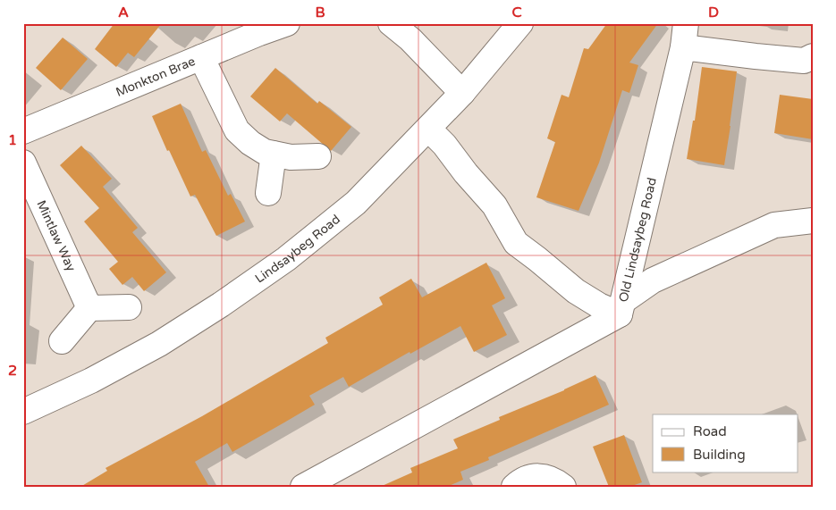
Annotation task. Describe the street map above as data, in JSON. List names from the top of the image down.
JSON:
{
  "streets": {
    "street": [
      "Monkton Brae",
      "Mintlaw Way",
      "Old Lindsaybeg Road",
      "Lindsaybeg Road"
    ]
  },
  "legend": ["Road", "Building"],
  "grid": {
    "columns": [
      "A",
      "B",
      "C",
      "D"
    ],
    "rows": ["1", "2"]
  }
}
